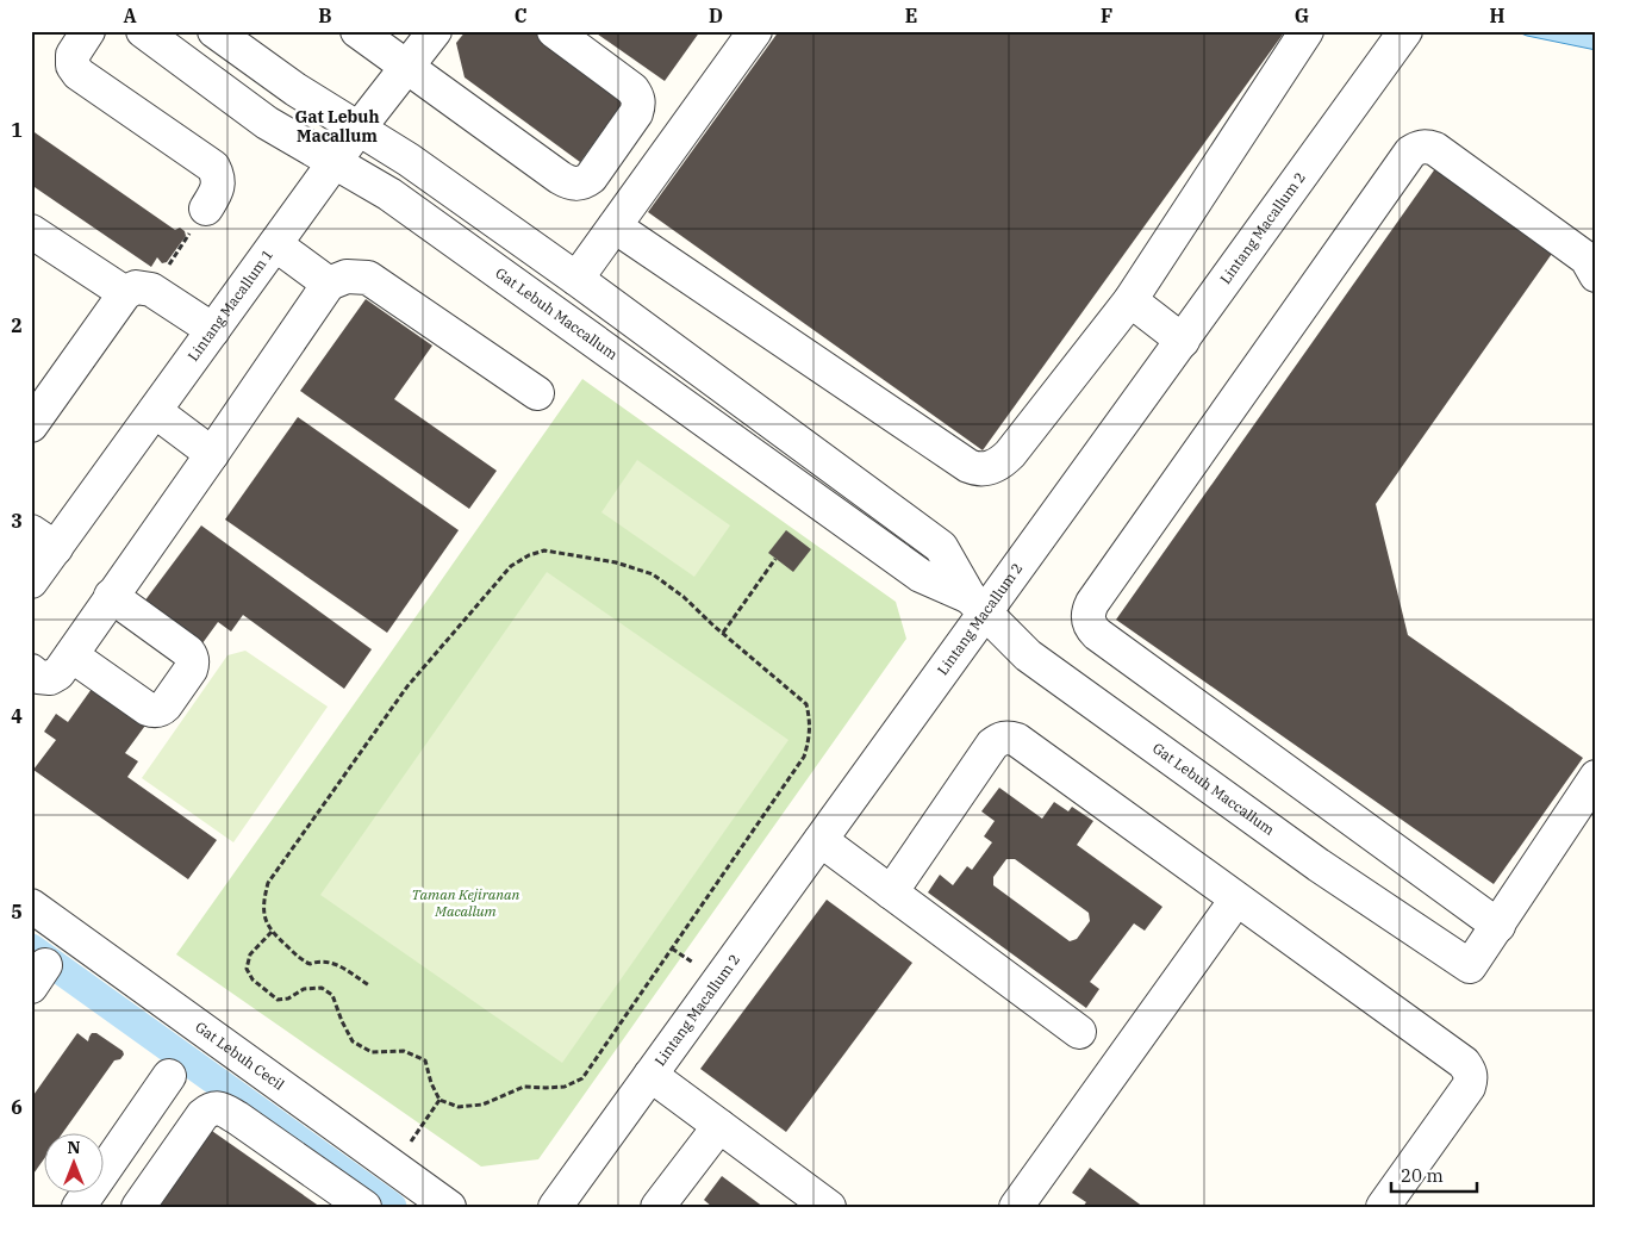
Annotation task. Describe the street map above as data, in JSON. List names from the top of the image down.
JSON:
{
  "streets": {
    "street": [
      "Lintang Macallum 2",
      "Lintang Macallum 1",
      "Gat Lebuh Maccallum",
      "Gat Lebuh Cecil"
    ]
  },
  "crossings": [
    ["Lintang Macallum 2", "Gat Lebuh Maccallum"],
    ["Lintang Macallum 1", "Gat Lebuh Maccallum"]
  ],
  "districts": ["Gat Lebuh Macallum"],
  "parks": ["Taman Kejiranan Macallum"],
  "scale_bar": "20 m",
  "north": "top",
  "grid": {
    "columns": [
      "A",
      "B",
      "C",
      "D",
      "E",
      "F",
      "G",
      "H"
    ],
    "rows": [
      "1",
      "2",
      "3",
      "4",
      "5",
      "6"
    ]
  }
}
